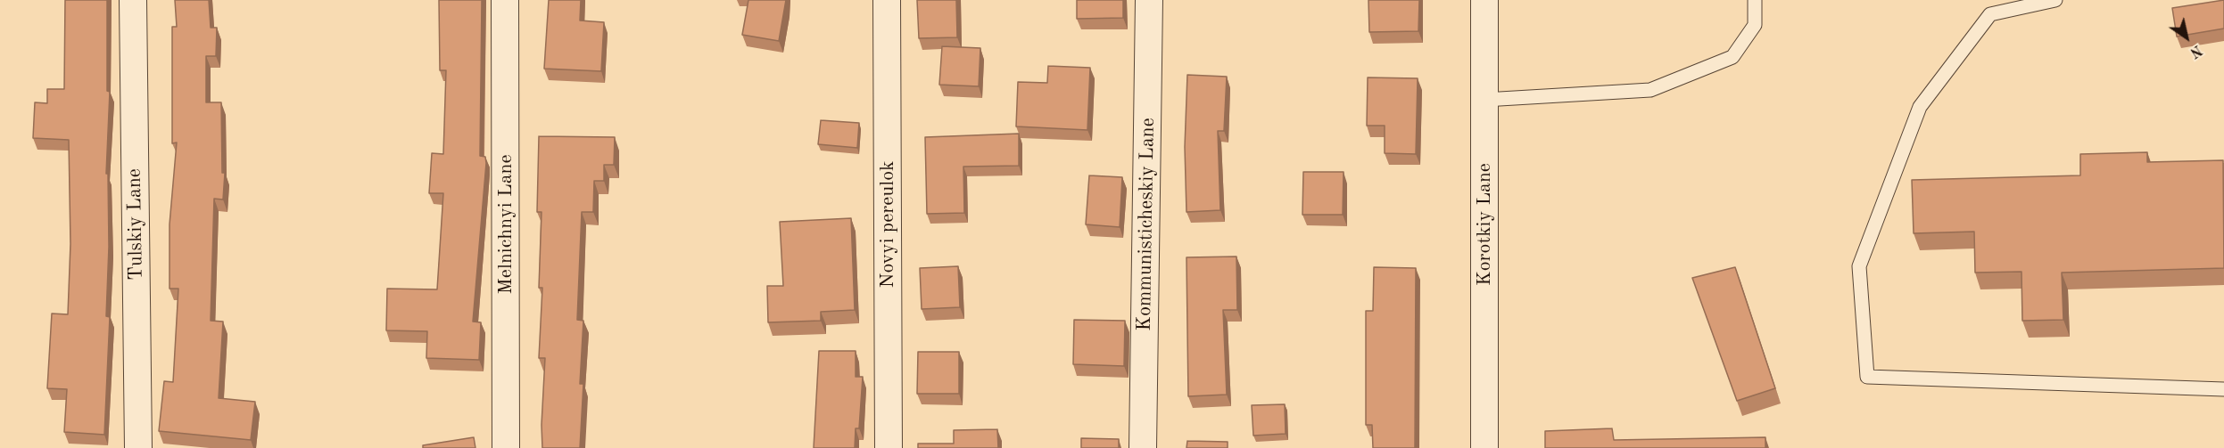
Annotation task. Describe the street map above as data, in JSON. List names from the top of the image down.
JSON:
{
  "streets": {
    "street": [
      "Tulskiy Lane",
      "Melnichnyi Lane",
      "Novyi pereulok",
      "Kommunisticheskiy Lane",
      "Korotkiy Lane"
    ]
  },
  "north": "bottom right"
}
